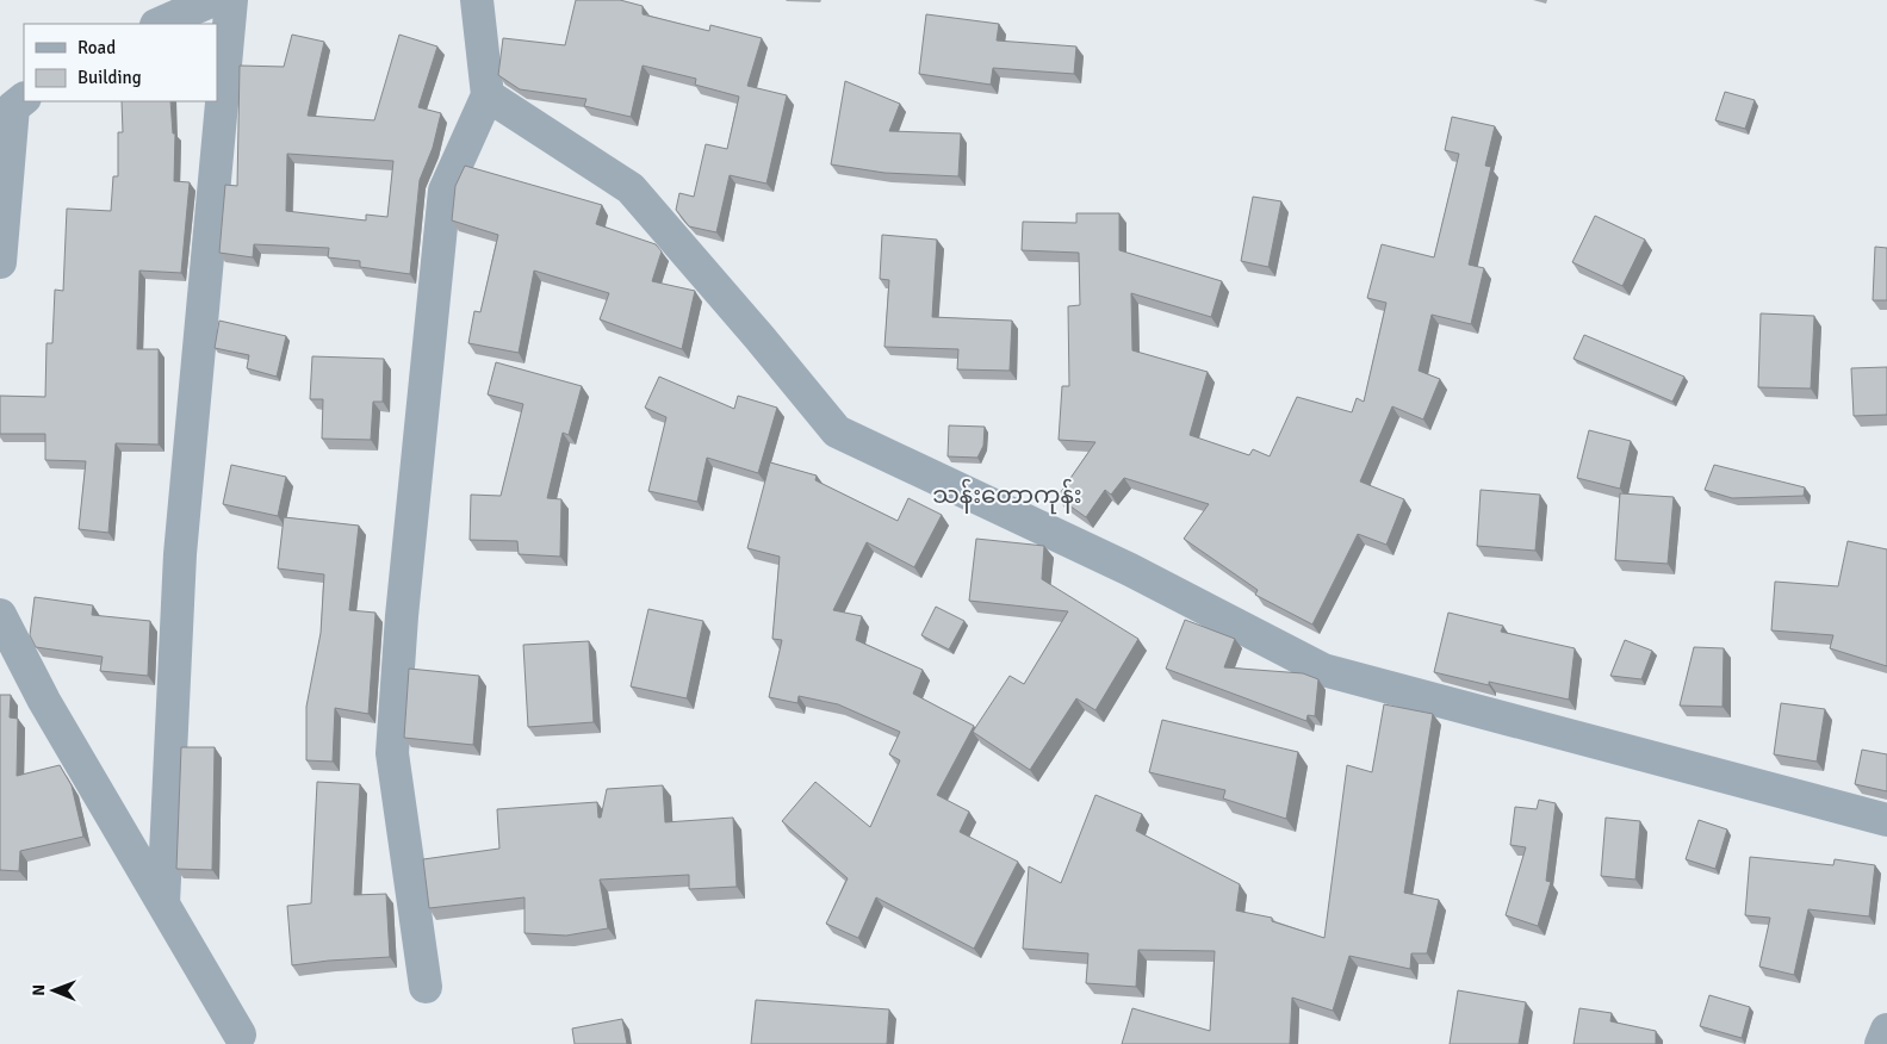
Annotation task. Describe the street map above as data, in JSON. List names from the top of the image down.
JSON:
{
  "districts": ["သန်းတောကုန်း"],
  "legend": ["Road", "Building"],
  "north": "left"
}
